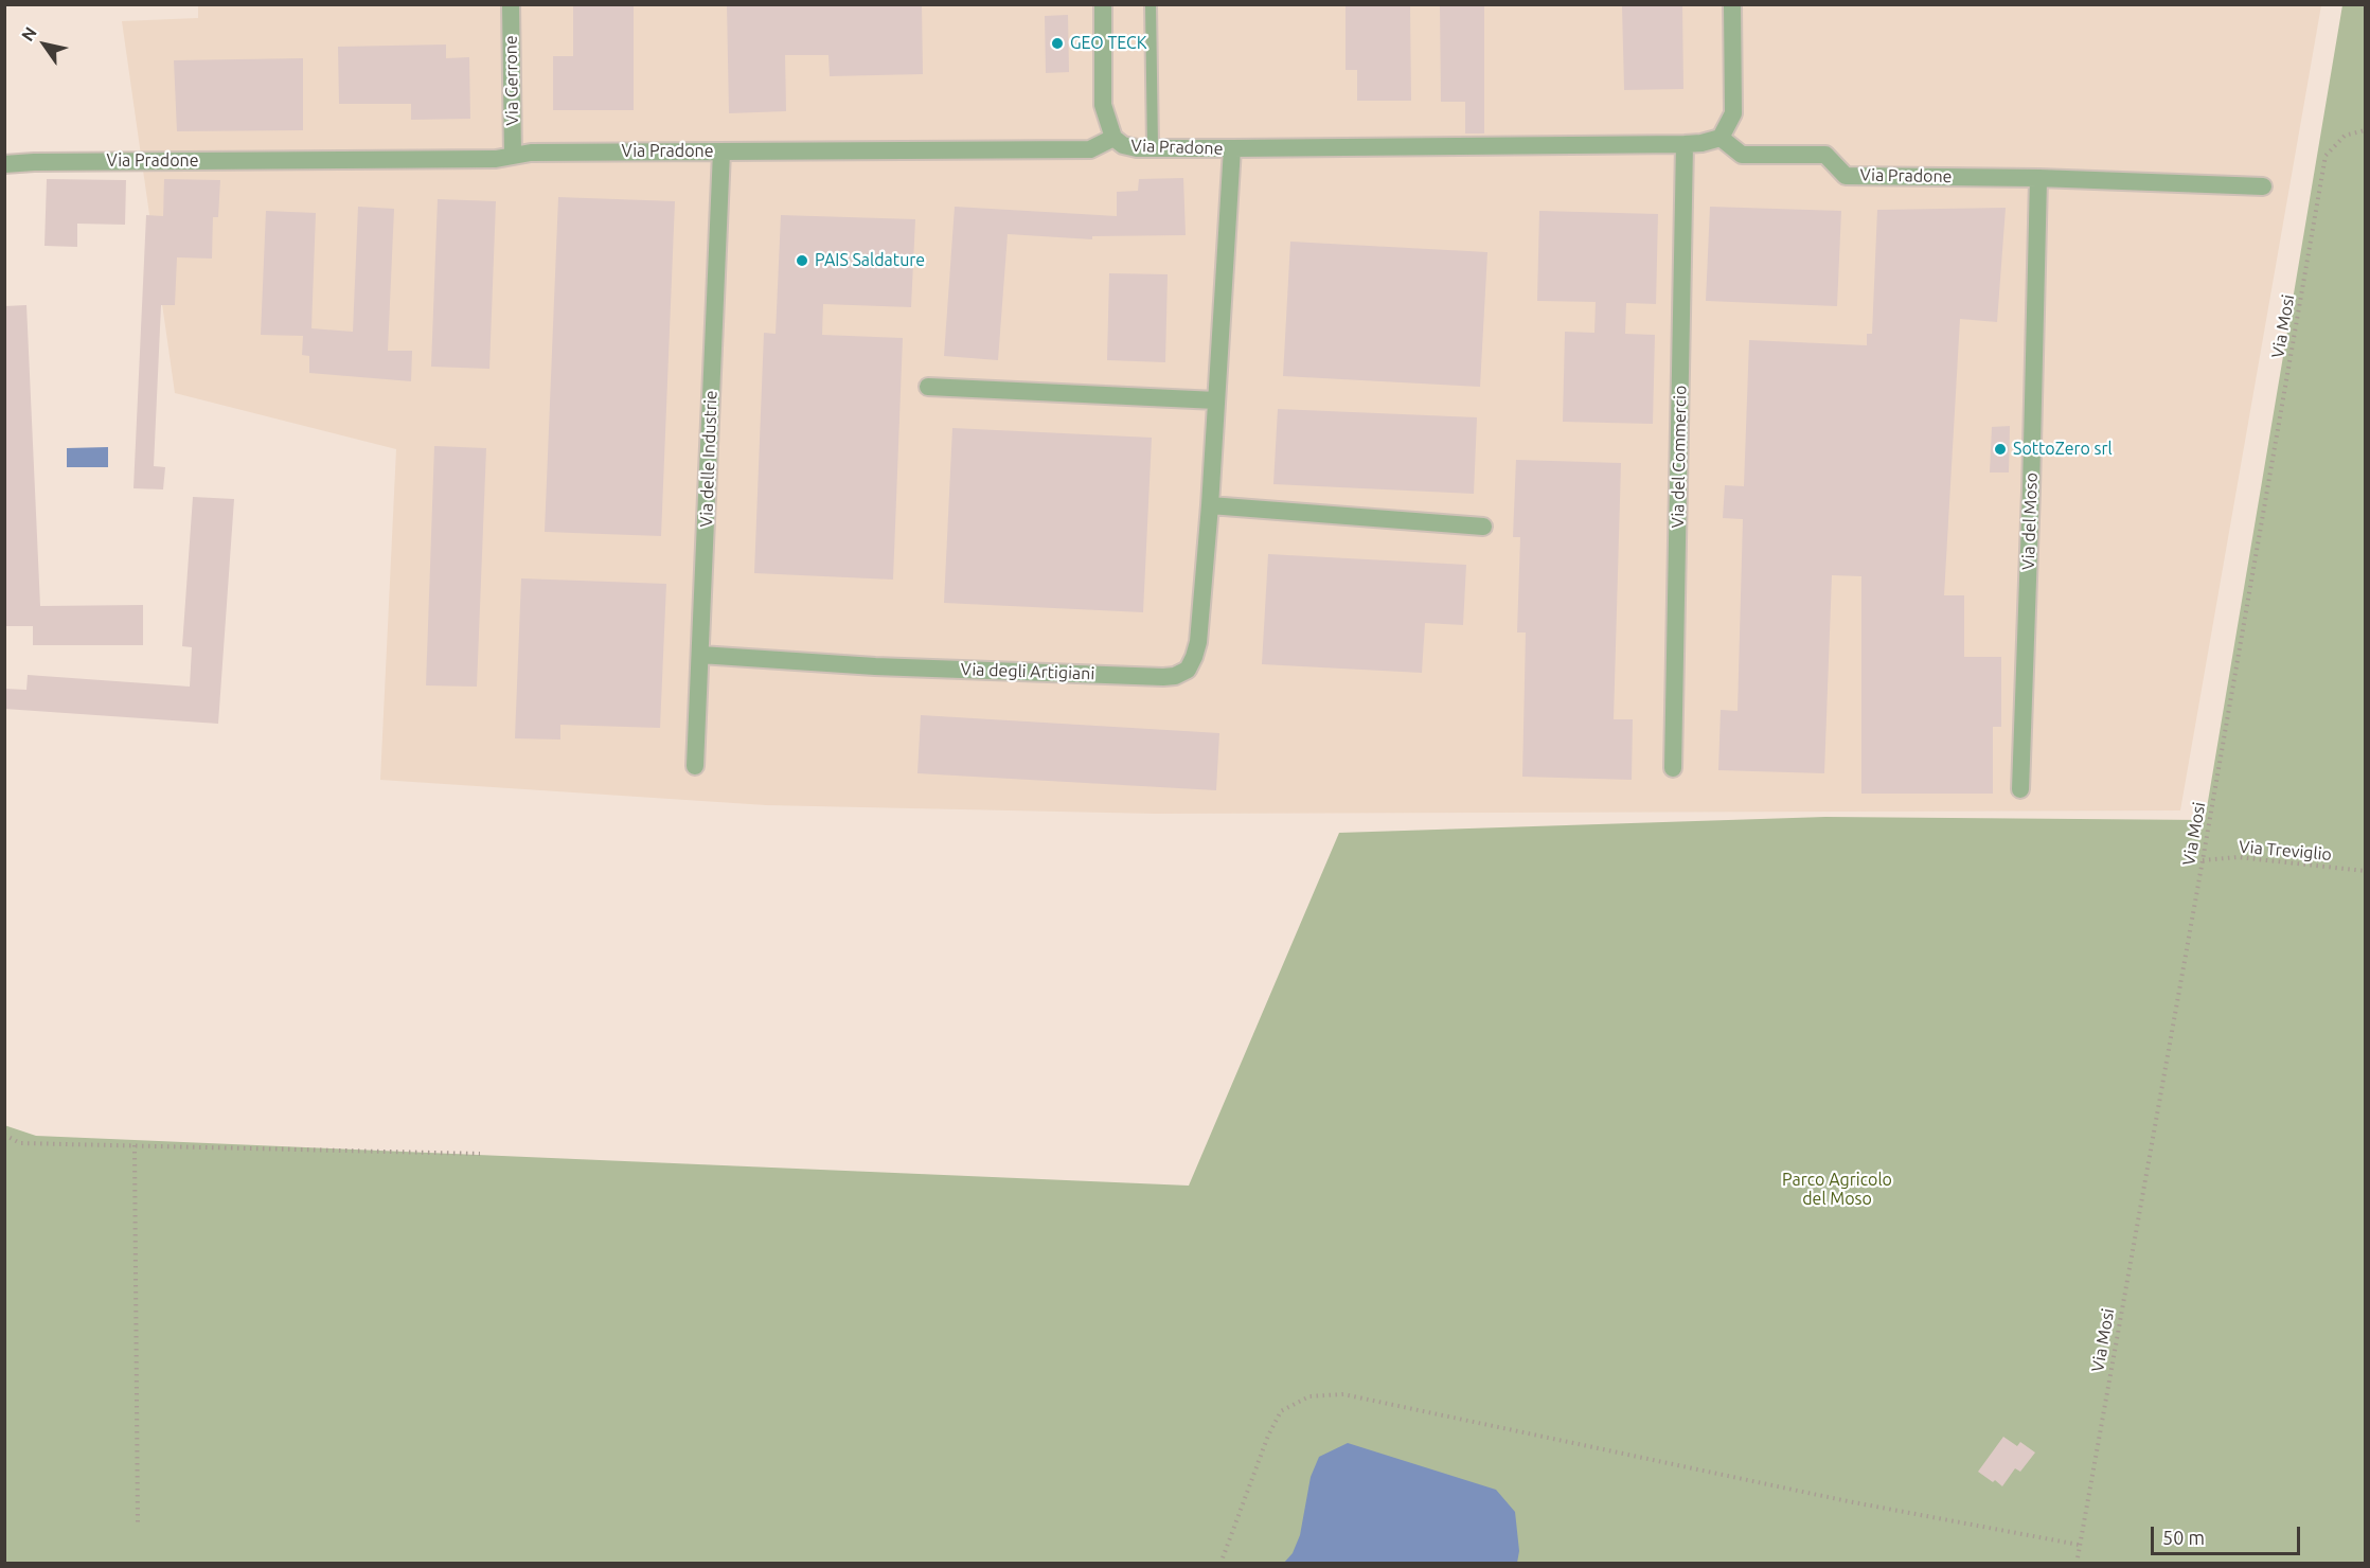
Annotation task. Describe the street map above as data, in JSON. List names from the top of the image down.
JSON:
{
  "streets": {
    "street": [
      "Via Gerrone",
      "Via Pradone",
      "Via del Commercio",
      "Via delle Industrie",
      "Via del Moso",
      "Via degli Artigiani"
    ],
    "path": ["Via Mosi", "Via Treviglio"]
  },
  "crossings": [
    ["Via Gerrone", "Via Pradone"],
    ["Via Pradone", "Via del Commercio"],
    ["Via Pradone", "Via delle Industrie"],
    ["Via Pradone", "Via del Moso"],
    ["Via Pradone", "Via degli Artigiani"],
    ["Via Mosi", "Via Treviglio"],
    ["Via delle Industrie", "Via degli Artigiani"]
  ],
  "parks": ["Parco Agricolo del Moso"],
  "places": ["GEO TECK", "PAIS Saldature", "SottoZero srl"],
  "scale_bar": "50 m",
  "north": "top left"
}
